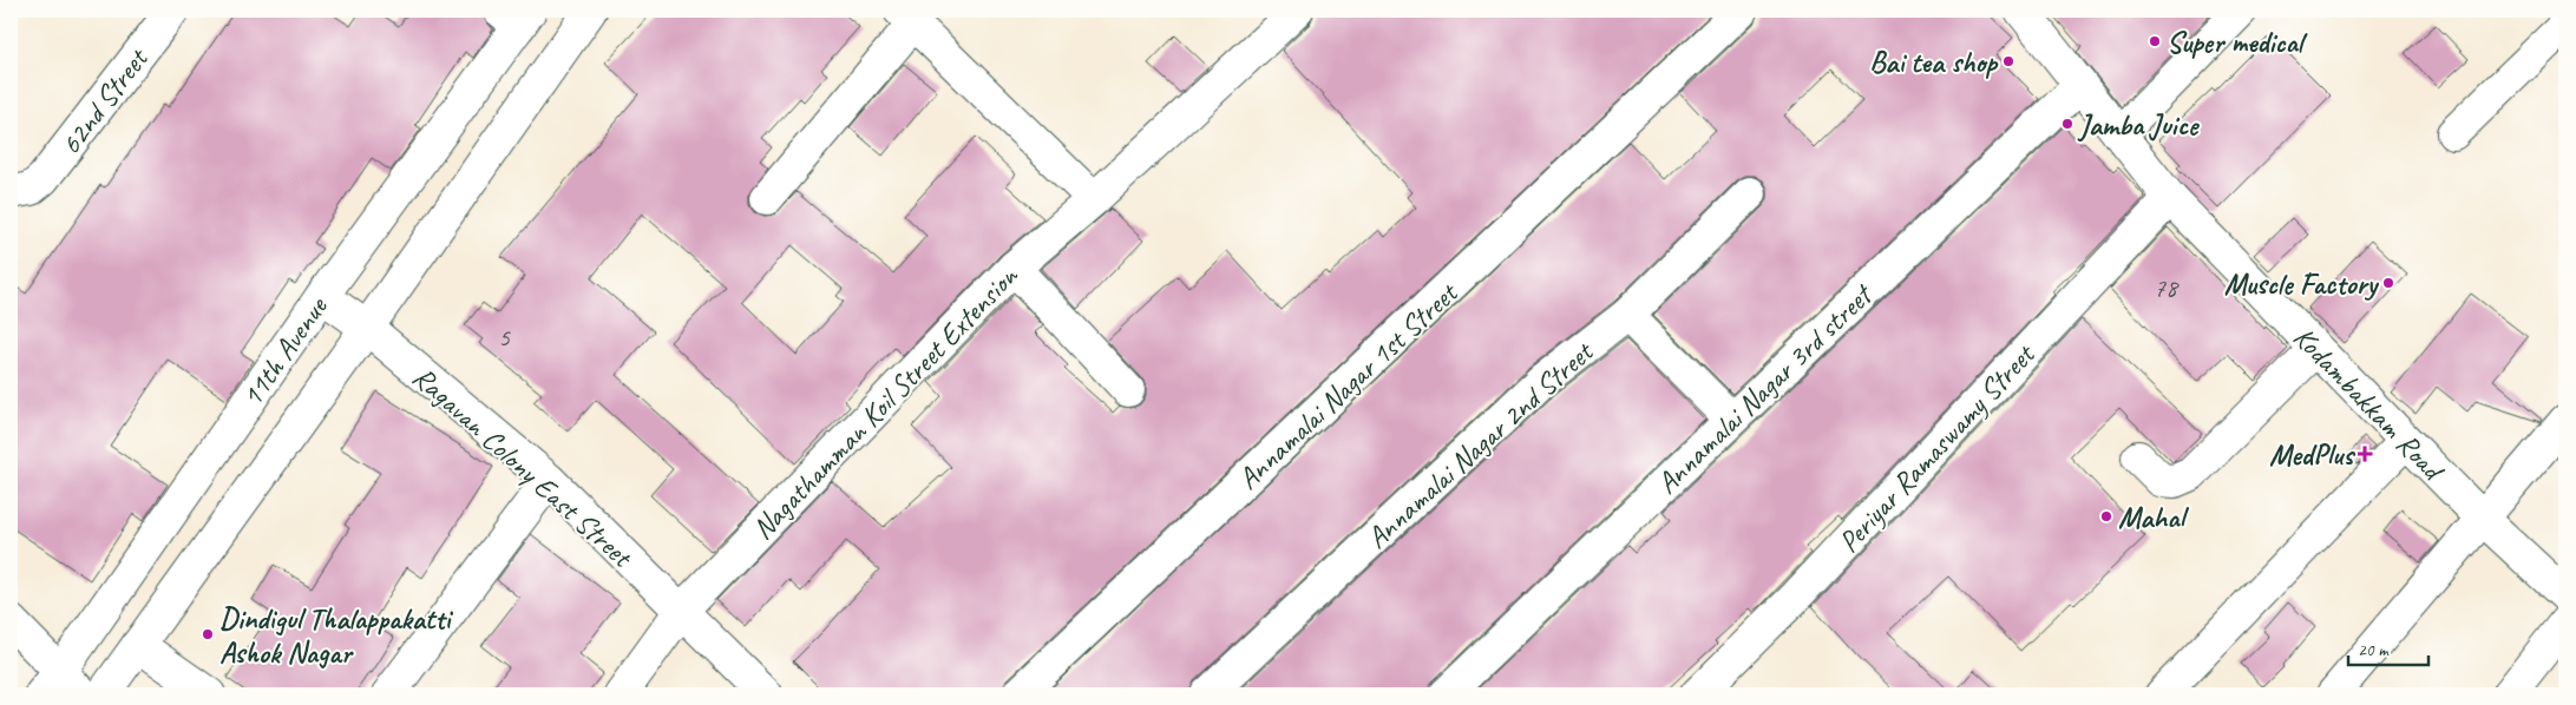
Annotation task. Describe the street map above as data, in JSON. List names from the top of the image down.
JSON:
{
  "streets": {
    "street": [
      "62nd Street",
      "11th Avenue",
      "Annamalai Nagar 1st Street",
      "Annamalai Nagar 3rd street",
      "Nagathamman Koil Street Extension",
      "Kodambakkam Road",
      "Annamalai Nagar 2nd Street",
      "Periyar Ramaswamy Street",
      "Ragavan Colony East Street"
    ]
  },
  "crossings": [
    ["11th Avenue", "Ragavan Colony East Street"],
    ["Annamalai Nagar 3rd street", "Kodambakkam Road"],
    ["Nagathamman Koil Street Extension", "Ragavan Colony East Street"],
    ["Kodambakkam Road", "Periyar Ramaswamy Street"]
  ],
  "places": {
    "other": [
      "Super medical",
      "Bai tea shop",
      "Jamba Juice",
      "Muscle Factory",
      "Mahal",
      "Dindigul Thalappakatti Ashok Nagar"
    ],
    "health": ["MedPlus"]
  },
  "house_numbers": ["78", "5"],
  "scale_bar": "20 m"
}
